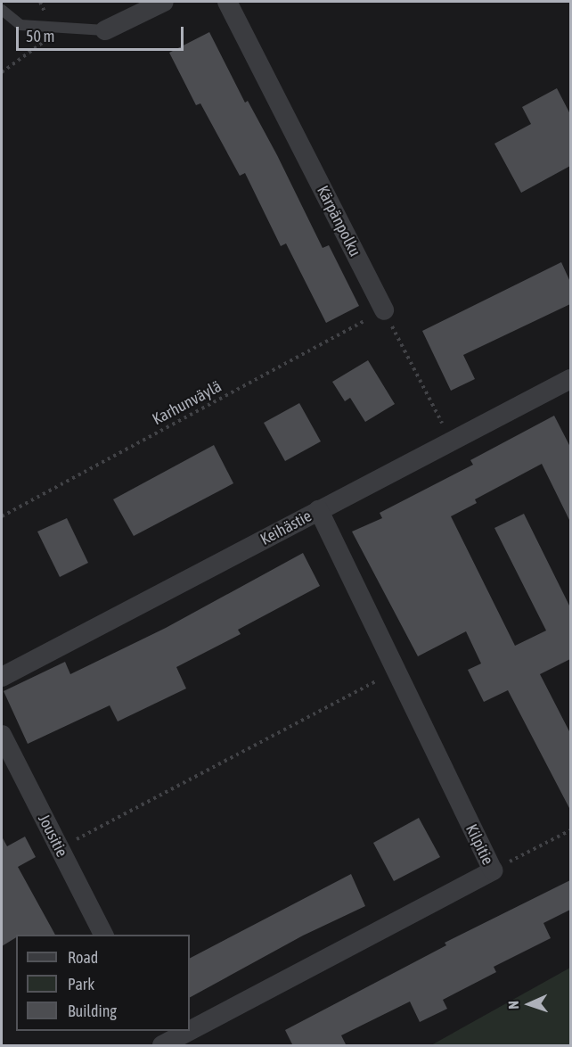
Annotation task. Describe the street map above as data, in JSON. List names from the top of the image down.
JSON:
{
  "streets": {
    "street": [
      "Kärpänpolku",
      "Keihästie",
      "Jousitie",
      "Kilpitie"
    ],
    "path": ["Karhunväylä"]
  },
  "crossings": [
    ["Kärpänpolku", "Karhunväylä"],
    ["Keihästie", "Kilpitie"]
  ],
  "legend": ["Road", "Park", "Building"],
  "scale_bar": "50 m",
  "north": "left"
}
